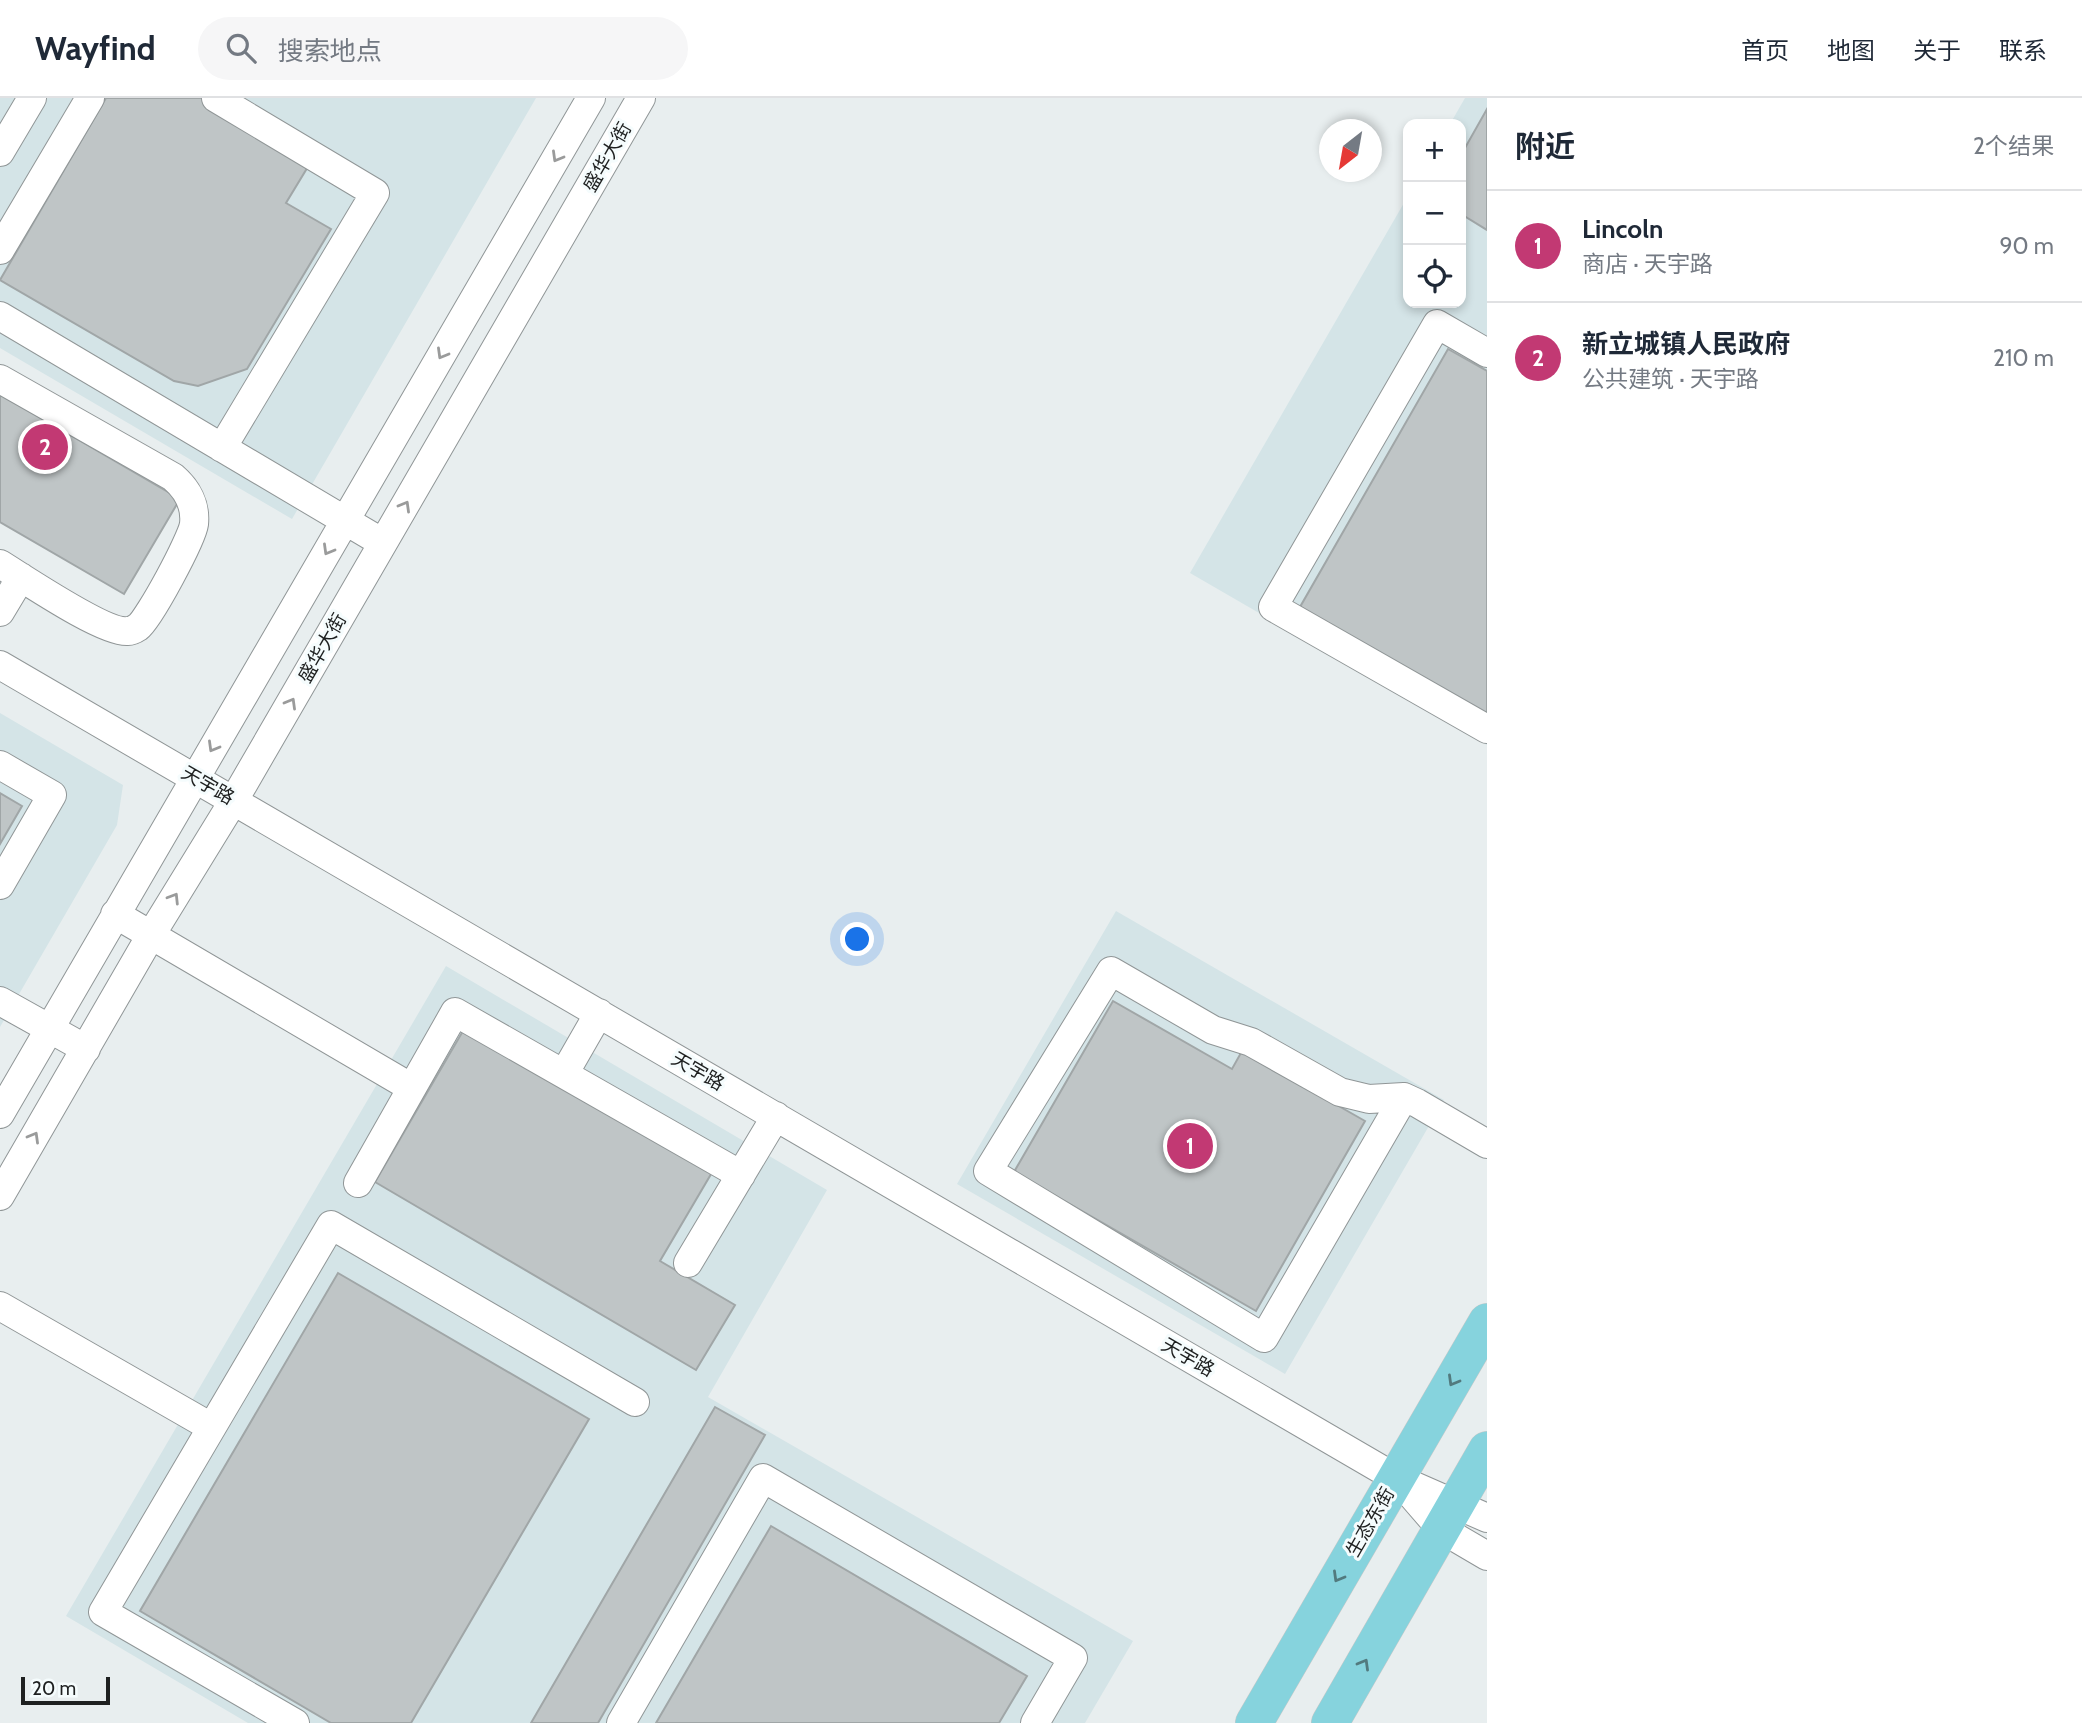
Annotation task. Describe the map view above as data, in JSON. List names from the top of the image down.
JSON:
{
  "streets": {
    "main road": ["生态东街"],
    "street": ["盛华大街", "天宇路"]
  },
  "crossings": [
    ["盛华大街", "天宇路"],
    ["天宇路", "生态东街"]
  ],
  "scale_bar": "20 m",
  "north": "bottom left",
  "page": {
    "header": "Wayfind",
    "search": "搜索地点",
    "nav": [
      "首页",
      "地图",
      "关于",
      "联系"
    ],
    "heading": ["附近", "2个结果"],
    "map_buttons": ["+", "−"],
    "list": [
      {
        "mark": "1",
        "name": "Lincoln",
        "note": "商店 · 天宇路",
        "value": "90 m"
      },
      {
        "mark": "2",
        "name": "新立城镇人民政府",
        "note": "公共建筑 · 天宇路",
        "value": "210 m"
      }
    ],
    "pins": ["2", "1"],
    "scale": "20 m"
  }
}
